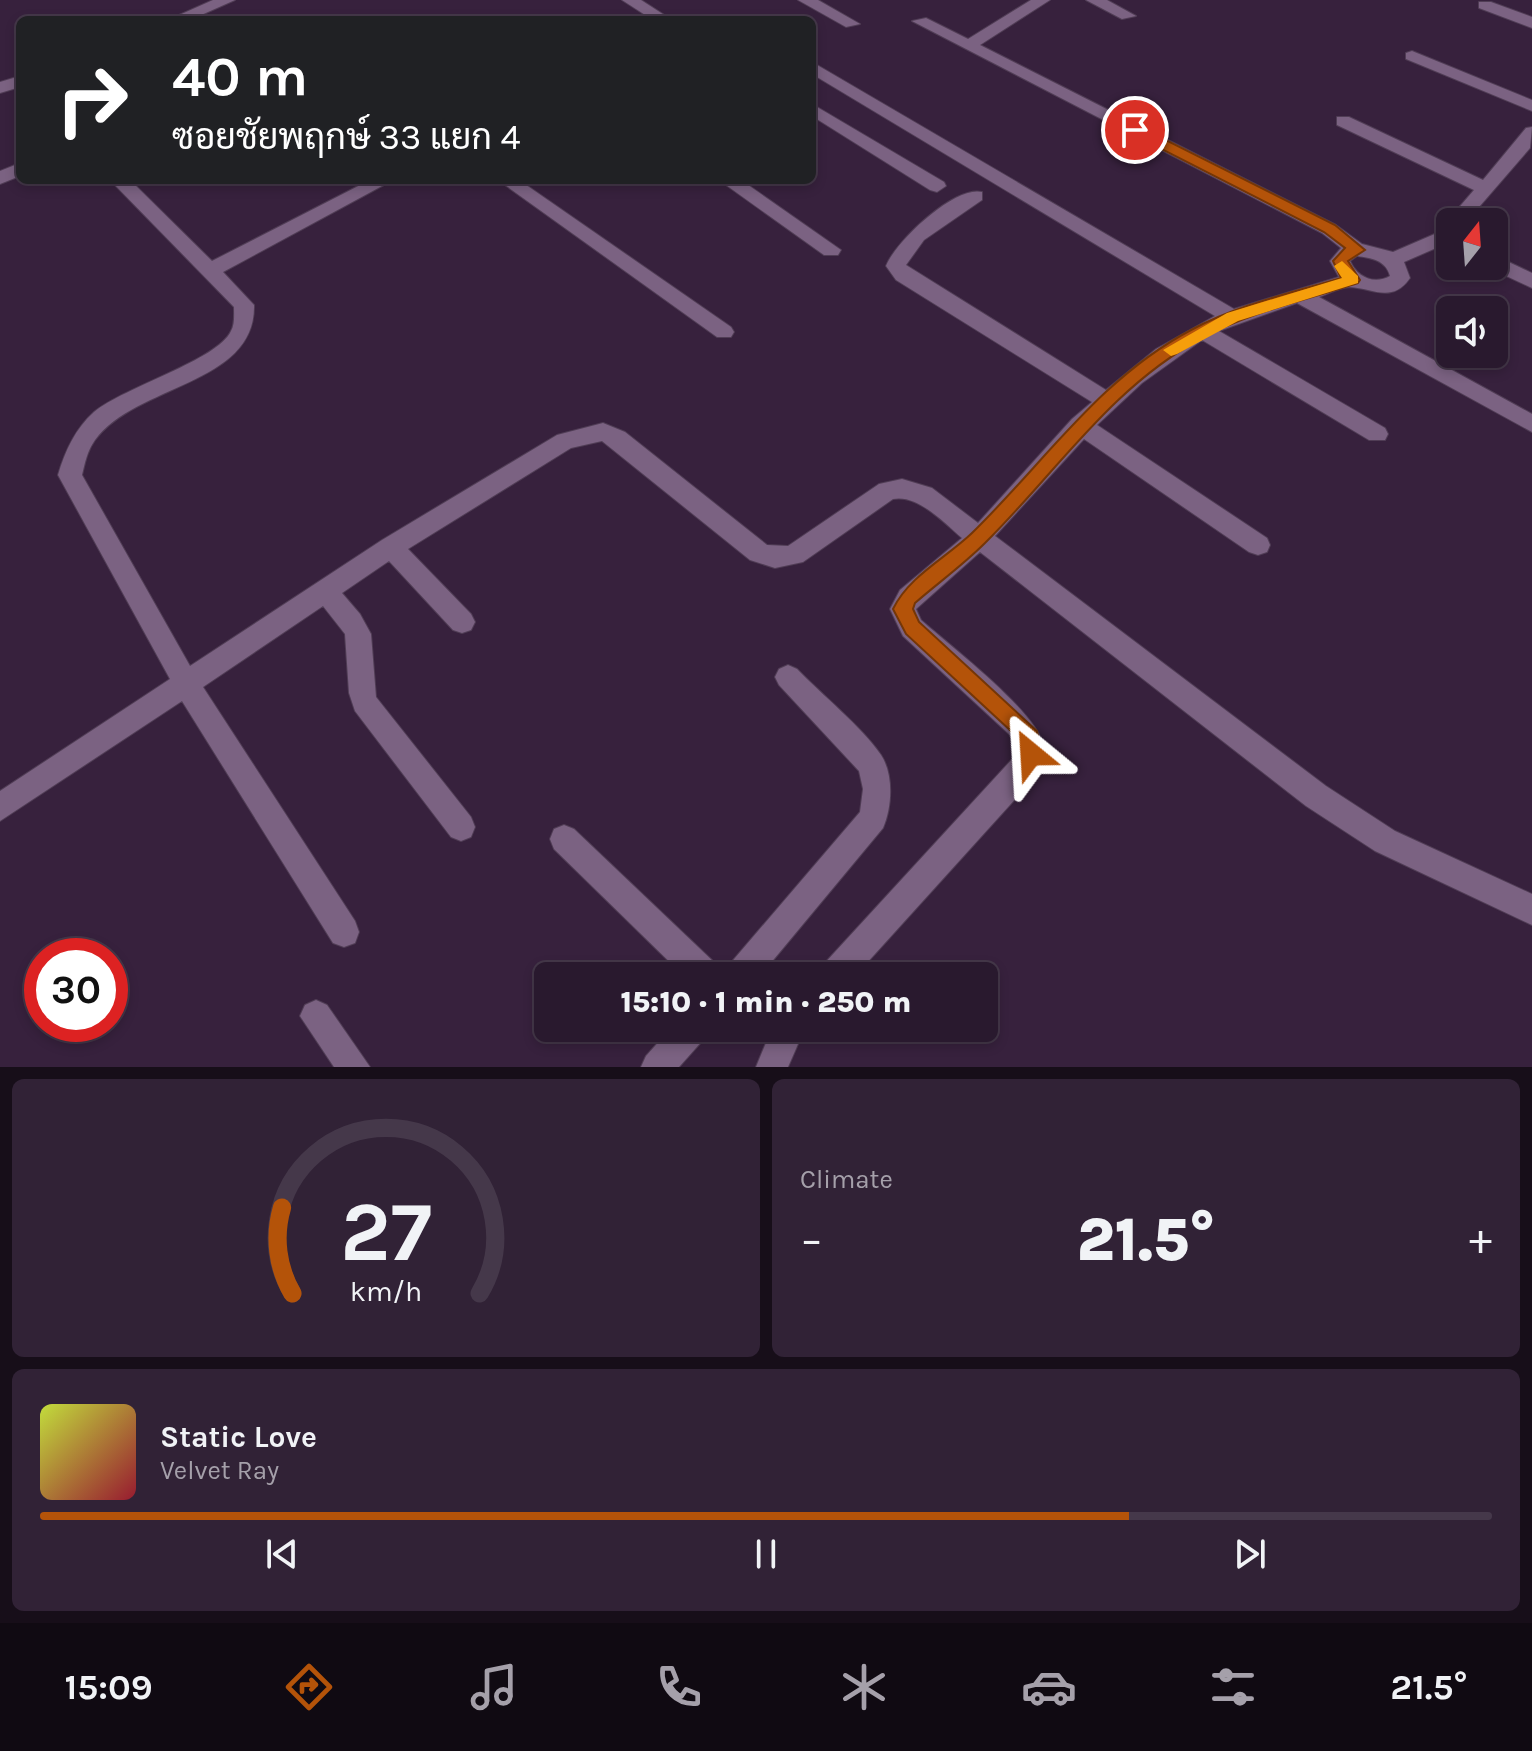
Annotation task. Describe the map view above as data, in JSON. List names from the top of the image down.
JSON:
{
  "north": "top",
  "page": {
    "turn": ["40 m", "ซอยชัยพฤกษ์ 33 แยก 4"],
    "limit": "30",
    "trip": "15:10 · 1 min · 250 m",
    "tile": "Climate",
    "heat": ["−", "21.5°", "+"],
    "song": ["Static Love", "Velvet Ray"],
    "tabs": ["15:09", "21.5°"],
    "gauge": ["27", "km/h"]
  }
}
